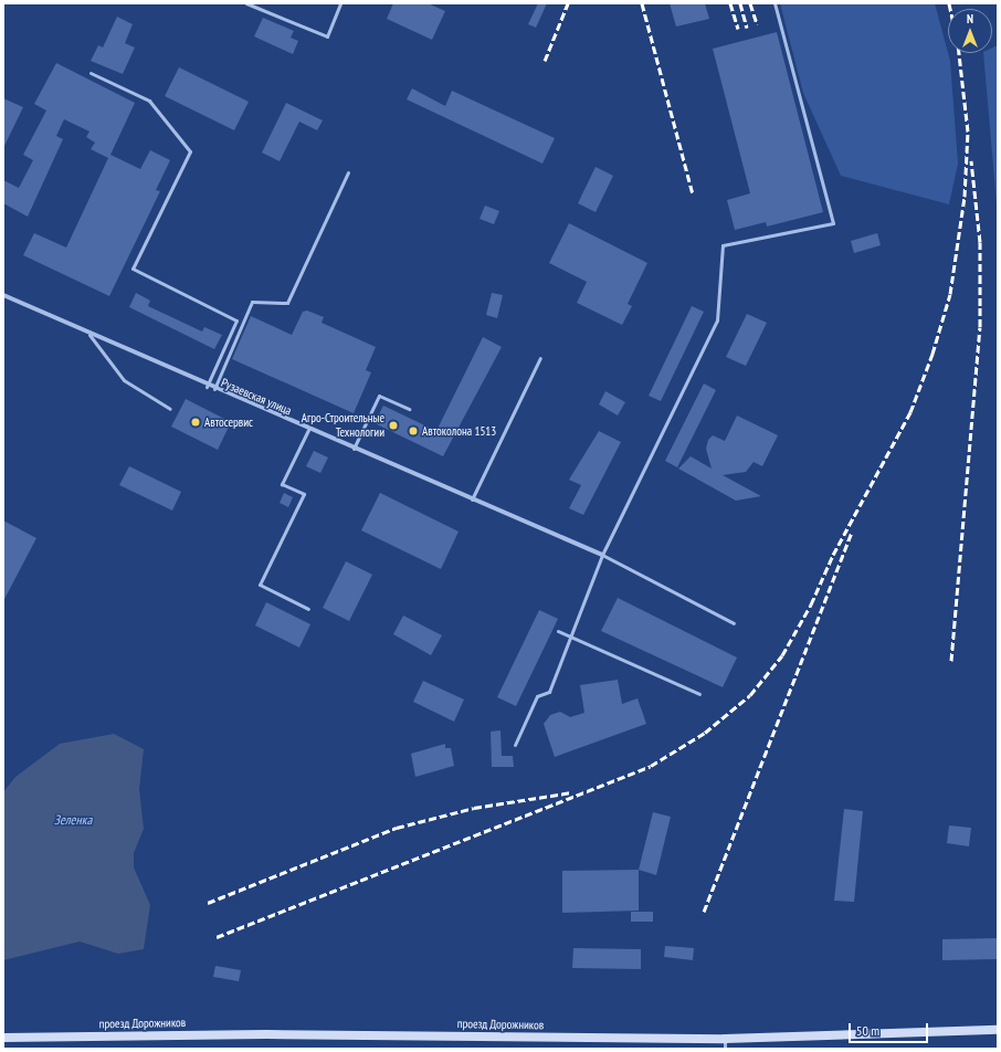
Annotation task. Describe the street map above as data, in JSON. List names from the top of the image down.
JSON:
{
  "streets": {
    "main road": ["проезд Дорожников"],
    "street": ["Рузаевская улица"]
  },
  "water": ["Зеленка"],
  "places": ["Автосервис", "Агро-Строительные Технологии", "Автоколона 1513"],
  "scale_bar": "50 m",
  "north": "top"
}
